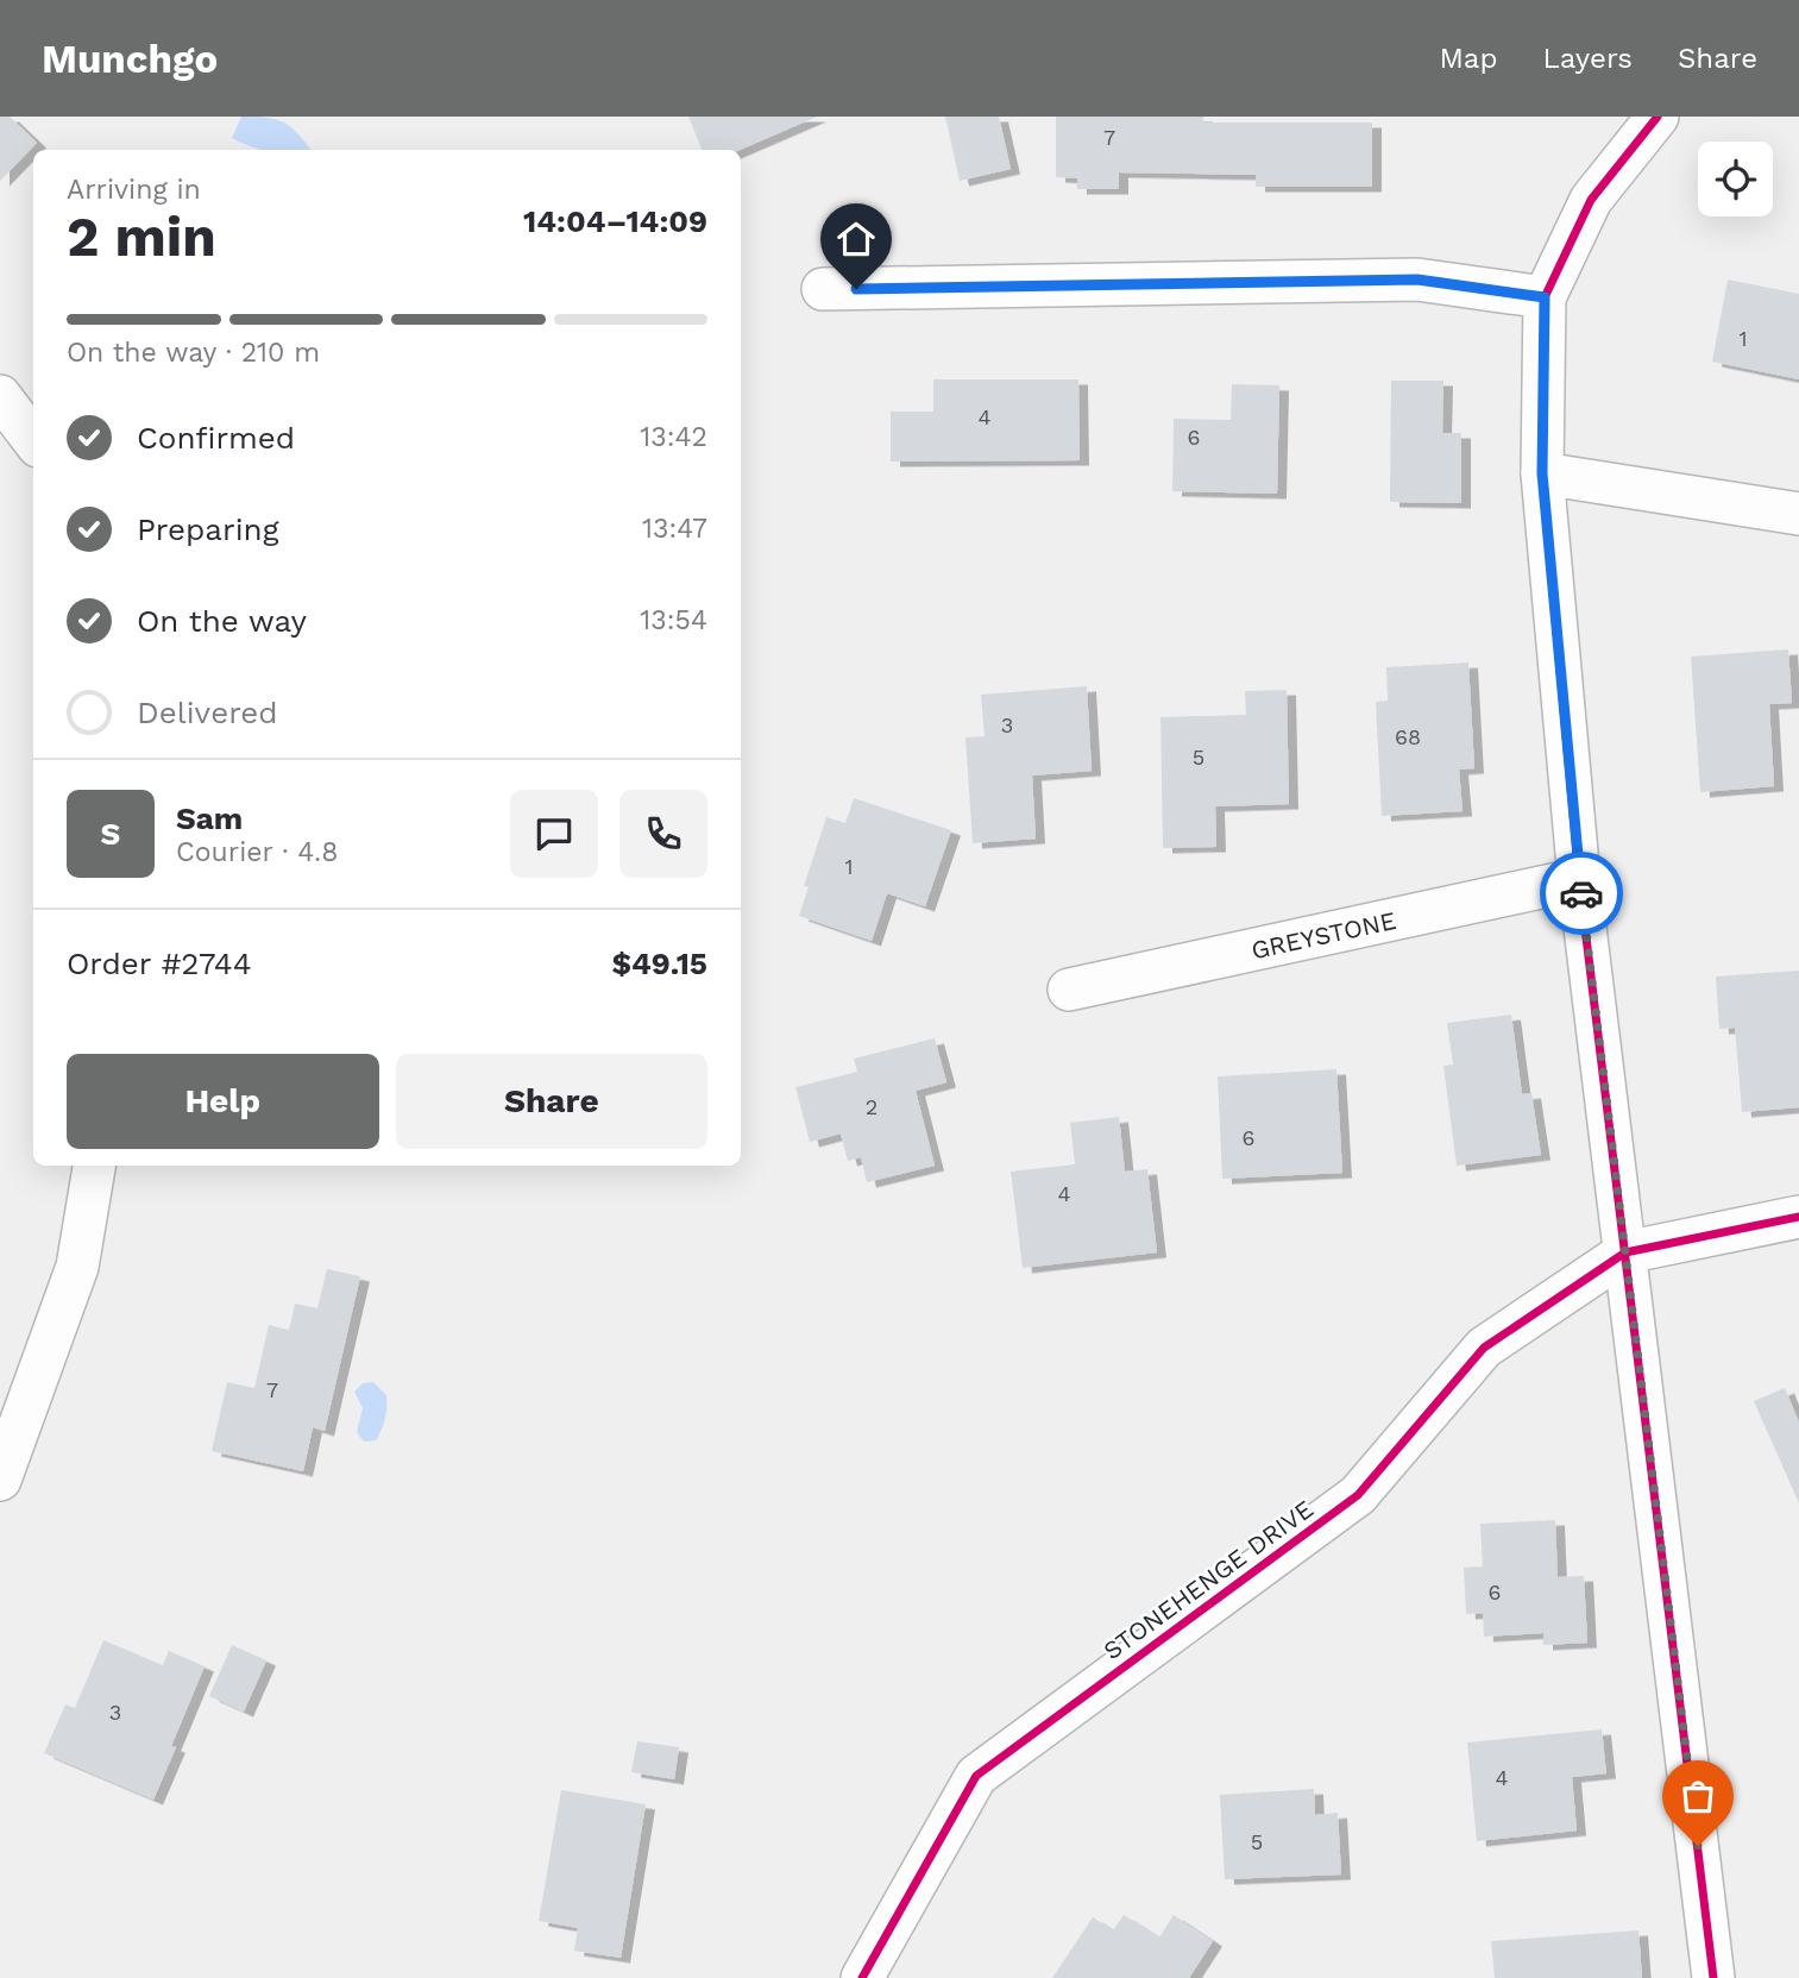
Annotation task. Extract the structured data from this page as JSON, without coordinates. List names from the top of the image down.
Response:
{
  "streets": {
    "street": ["GREYSTONE", "STONEHENGE DRIVE"]
  },
  "house_numbers": [
    "7",
    "1",
    "4",
    "6",
    "3",
    "68",
    "5",
    "1",
    "2",
    "6",
    "4",
    "7",
    "6",
    "3",
    "4",
    "5"
  ],
  "page": {
    "header": "Munchgo",
    "nav": ["Map", "Layers", "Share"],
    "heading": ["2 min", "Arriving in", "14:04–14:09"],
    "panel": [
      "Sam",
      "Courier · 4.8",
      "Order #2744",
      "$49.15"
    ],
    "bar": "On the way · 210 m",
    "list": [
      ["Confirmed", "13:42"],
      ["Preparing", "13:47"],
      ["On the way", "13:54"],
      "Delivered"
    ],
    "round": "S",
    "buttons": ["Help", "Share"]
  }
}
